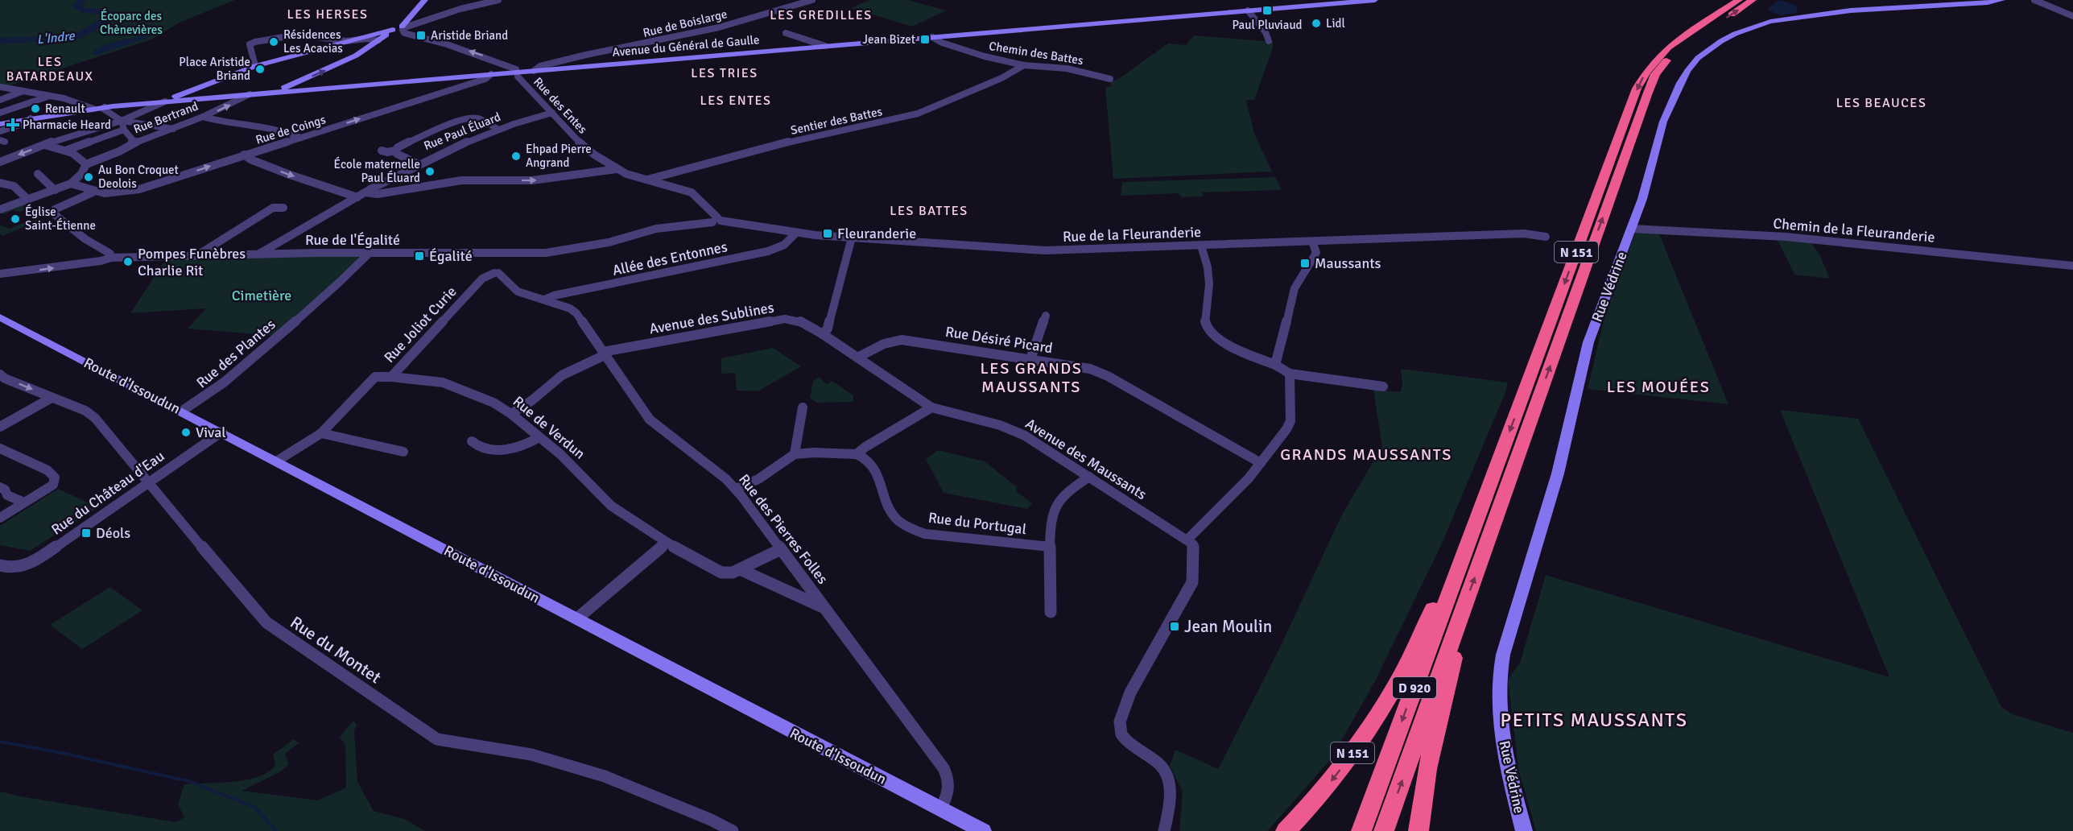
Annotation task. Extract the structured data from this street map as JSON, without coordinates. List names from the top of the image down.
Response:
{
  "streets": {
    "highway": ["N 151", "D 920"],
    "main road": ["Avenue du Général de Gaulle", "Rue Védrine", "Route d'Issoudun"],
    "street": [
      "Rue de Boislarge",
      "Chemin des Battes",
      "Rue des Entes",
      "Rue Bertrand",
      "Sentier des Battes",
      "Rue de Coings",
      "Rue Paul Éluard",
      "Chemin de la Fleuranderie",
      "Rue de la Fleuranderie",
      "Rue de l'Égalité",
      "Allée des Entonnes",
      "Avenue des Sublines",
      "Rue Joliot Curie",
      "Rue Désiré Picard",
      "Rue des Plantes",
      "Rue de Verdun",
      "Avenue des Maussants",
      "Rue du Château d'Eau",
      "Rue du Portugal",
      "Rue des Pierres Folles",
      "Rue du Montet"
    ]
  },
  "crossings": [
    ["Rue de Boislarge", "Avenue du Général de Gaulle"],
    ["Avenue du Général de Gaulle", "Chemin des Battes"],
    ["Avenue du Général de Gaulle", "Rue des Entes"],
    ["Avenue du Général de Gaulle", "Rue Bertrand"],
    ["Avenue du Général de Gaulle", "Rue de Coings"],
    ["Chemin des Battes", "Sentier des Battes"],
    ["Rue des Entes", "Sentier des Battes"],
    ["Rue des Entes", "Rue Paul Éluard"],
    ["Rue des Entes", "Rue de la Fleuranderie"],
    ["Rue des Entes", "Rue de l'Égalité"],
    ["Rue Paul Éluard", "Rue de l'Égalité"],
    ["Chemin de la Fleuranderie", "Rue Védrine"],
    ["Rue de la Fleuranderie", "Rue de l'Égalité"],
    ["Rue de la Fleuranderie", "Allée des Entonnes"],
    ["Rue de l'Égalité", "Rue des Plantes"],
    ["N 151", "D 920"],
    ["Allée des Entonnes", "Rue des Pierres Folles"],
    ["Avenue des Sublines", "Rue de Verdun"],
    ["Avenue des Sublines", "Avenue des Maussants"],
    ["Avenue des Sublines", "Rue des Pierres Folles"],
    ["Rue Joliot Curie", "Route d'Issoudun"],
    ["Rue Joliot Curie", "Rue de Verdun"],
    ["Rue Joliot Curie", "Rue des Pierres Folles"],
    ["Rue Désiré Picard", "Avenue des Maussants"],
    ["Rue des Plantes", "Route d'Issoudun"],
    ["Route d'Issoudun", "Rue du Château d'Eau"],
    ["Route d'Issoudun", "Rue des Pierres Folles"],
    ["Rue de Verdun", "Rue des Pierres Folles"],
    ["Rue du Château d'Eau", "Rue du Montet"]
  ],
  "districts": [
    "LES HERSES",
    "LES GREDILLES",
    "LES BATARDEAUX",
    "LES TRIES",
    "LES ENTES",
    "LES BEAUCES",
    "LES BATTES",
    "LES GRANDS MAUSSANTS",
    "LES MOUÉES",
    "GRANDS MAUSSANTS",
    "PETITS MAUSSANTS"
  ],
  "water": ["L'Indre"],
  "parks": ["Écoparc des Chènevières", "Cimetière"],
  "places": {
    "transit": [
      "Paul Pluviaud",
      "Aristide Briand",
      "Jean Bizet",
      "Fleuranderie",
      "Égalité",
      "Maussants",
      "Déols",
      "Jean Moulin"
    ],
    "other": [
      "Lidl",
      "Résidences Les Acacias",
      "Place Aristide Briand",
      "Renault",
      "Ehpad Pierre Angrand",
      "École maternelle Paul Éluard",
      "Au Bon Croquet Deolois",
      "Église Saint-Étienne",
      "Pompes Funèbres Charlie Rit",
      "Vival"
    ],
    "health": ["Pharmacie Heard"]
  }
}
